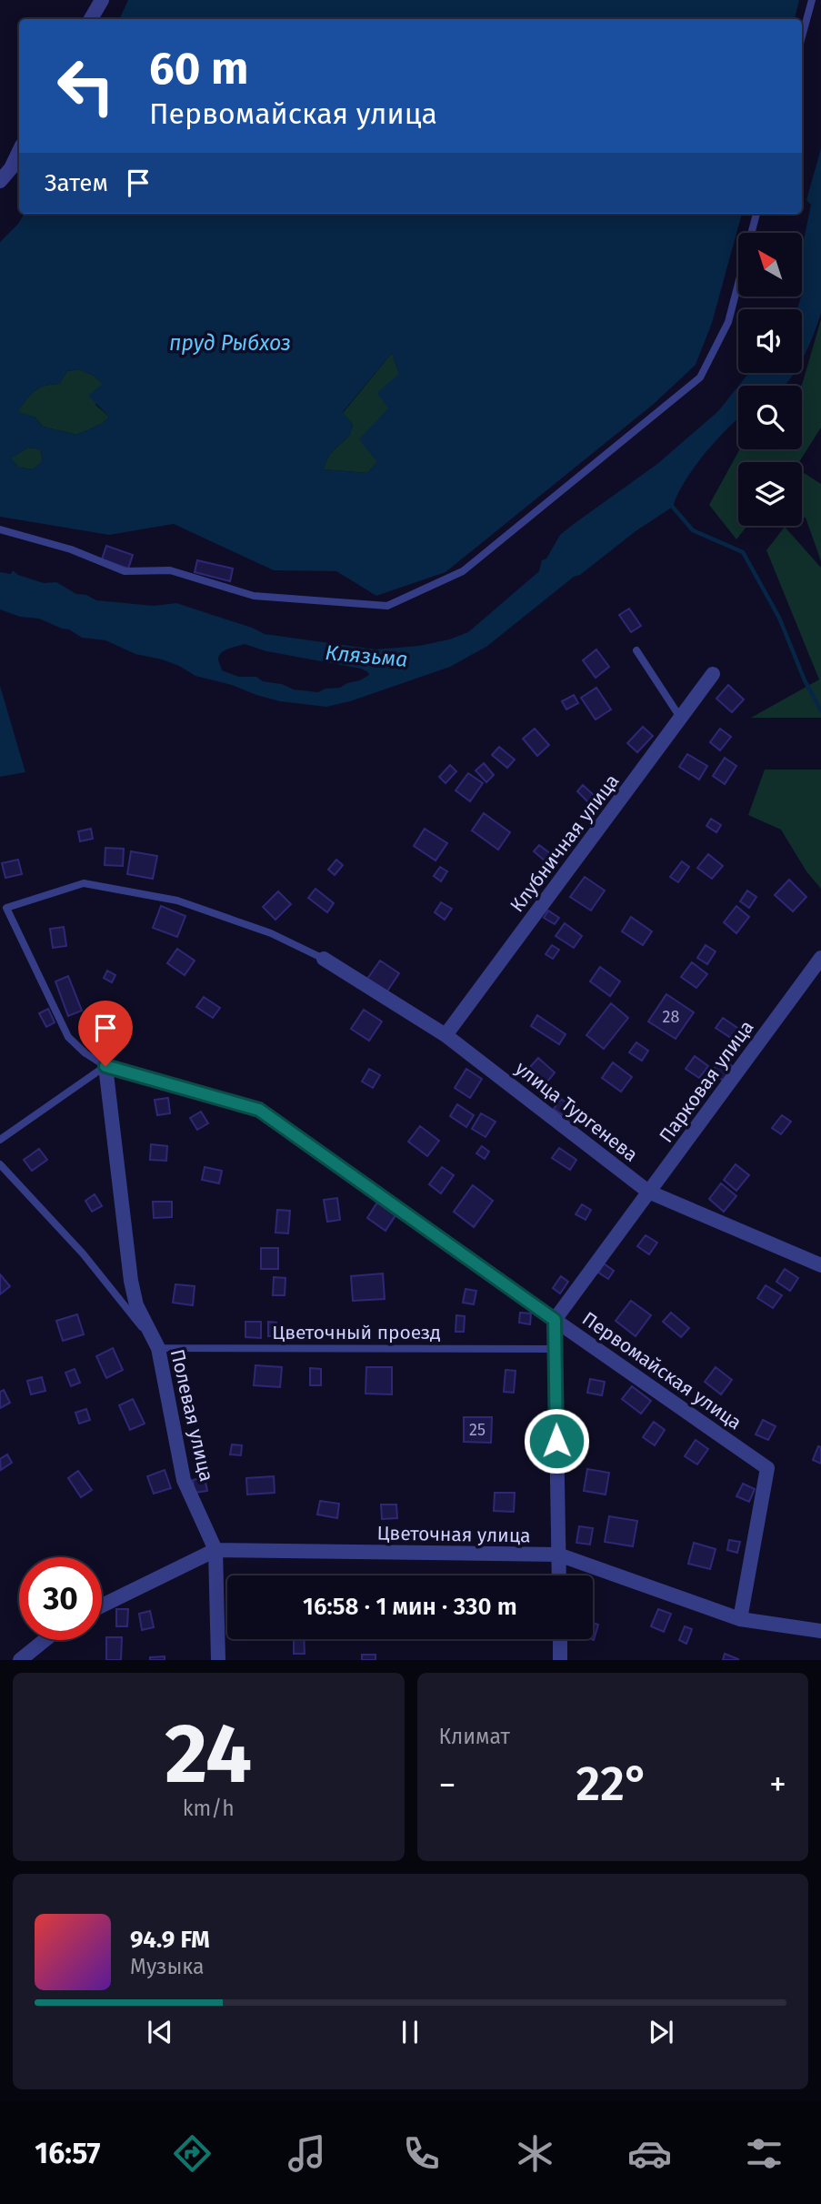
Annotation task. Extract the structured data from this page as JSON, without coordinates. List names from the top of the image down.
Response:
{
  "streets": {
    "street": [
      "Клубничная улица",
      "Парковая улица",
      "улица Тургенева",
      "Первомайская улица",
      "Полевая улица",
      "Цветочная улица"
    ],
    "lane": ["Цветочный проезд"]
  },
  "crossings": [
    ["Клубничная улица", "улица Тургенева"],
    ["Парковая улица", "улица Тургенева"],
    ["Парковая улица", "Первомайская улица"],
    ["Цветочный проезд", "Полевая улица"],
    ["Первомайская улица", "Полевая улица"],
    ["Первомайская улица", "Цветочная улица"],
    ["Полевая улица", "Цветочная улица"]
  ],
  "water": ["пруд Рыбхоз", "Клязьма"],
  "house_numbers": ["28", "25"],
  "north": "top left",
  "page": {
    "turn": ["60 m", "Первомайская улица"],
    "then": "Затем",
    "limit": "30",
    "trip": "16:58 · 1 мин · 330 m",
    "tile": [
      ["24", "km/h"],
      "Климат"
    ],
    "heat": ["−", "22°", "+"],
    "song": ["94.9 FM", "Музыка"],
    "tabs": "16:57"
  }
}
